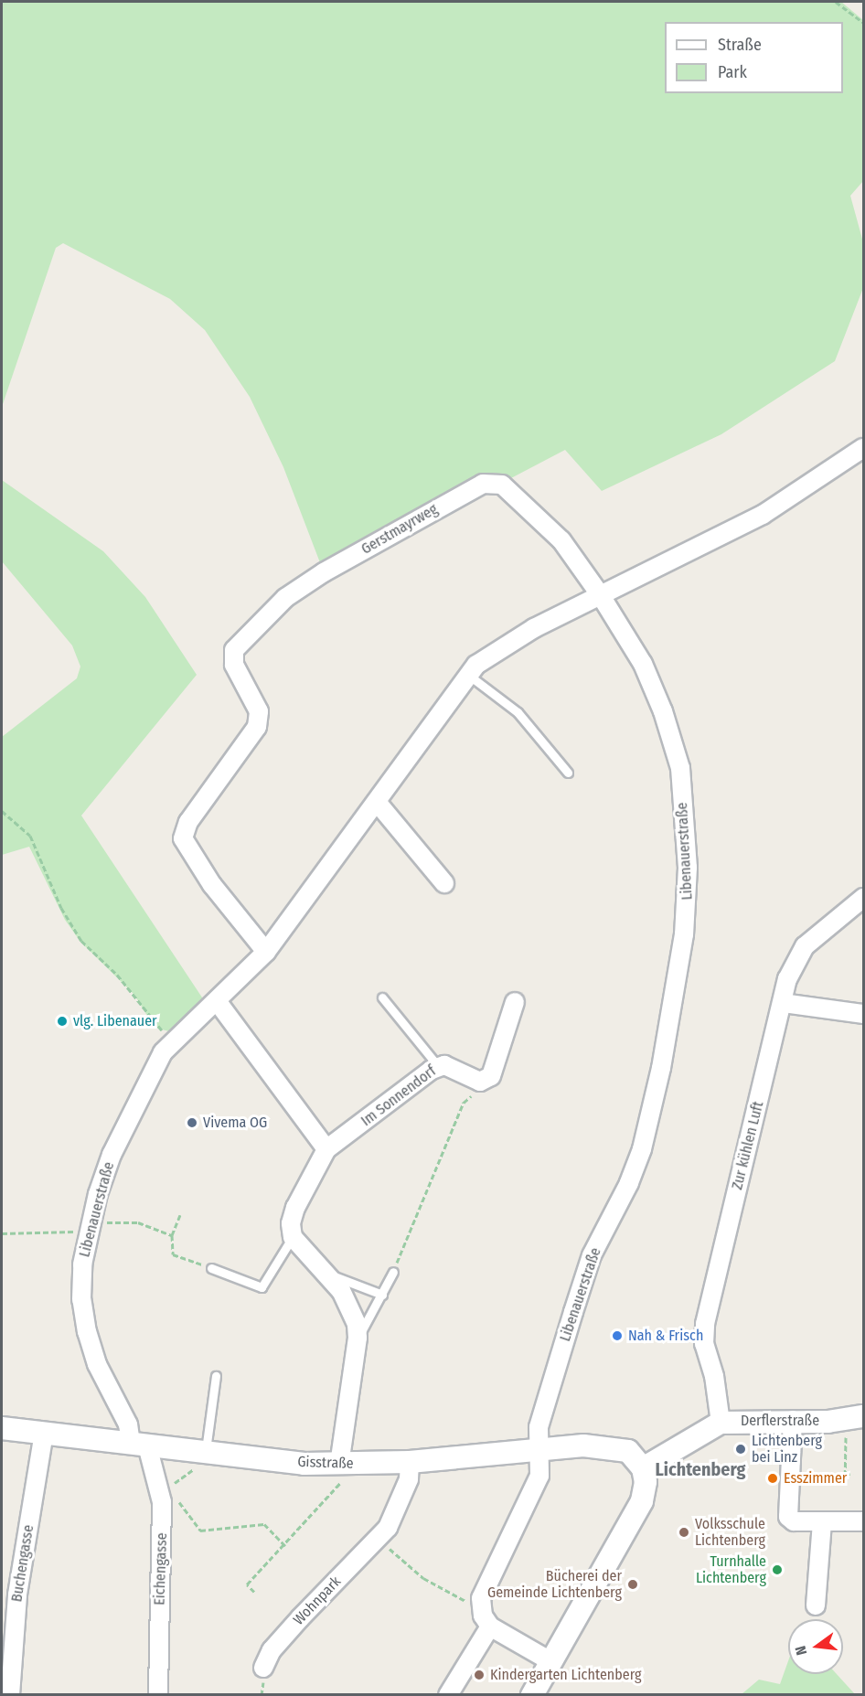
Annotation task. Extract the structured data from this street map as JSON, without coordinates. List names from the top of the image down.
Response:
{
  "streets": {
    "street": [
      "Gerstmayrweg",
      "Libenauerstraße",
      "Im Sonnendorf",
      "Zur kühlen Luft",
      "Derflerstraße",
      "Gisstraße",
      "Buchengasse",
      "Eichengasse",
      "Wohnpark"
    ]
  },
  "crossings": [
    ["Gerstmayrweg", "Libenauerstraße"],
    ["Libenauerstraße", "Gisstraße"],
    ["Libenauerstraße", "Eichengasse"],
    ["Zur kühlen Luft", "Derflerstraße"],
    ["Derflerstraße", "Gisstraße"],
    ["Gisstraße", "Buchengasse"],
    ["Gisstraße", "Eichengasse"],
    ["Gisstraße", "Wohnpark"]
  ],
  "districts": ["Lichtenberg"],
  "places": [
    "vlg. Libenauer",
    "Vivema OG",
    "Nah & Frisch",
    "Lichtenberg bei Linz",
    "Esszimmer",
    "Volksschule Lichtenberg",
    "Turnhalle Lichtenberg",
    "Bücherei der Gemeinde Lichtenberg",
    "Kindergarten Lichtenberg"
  ],
  "legend": ["Straße", "Park"],
  "north": "left"
}
